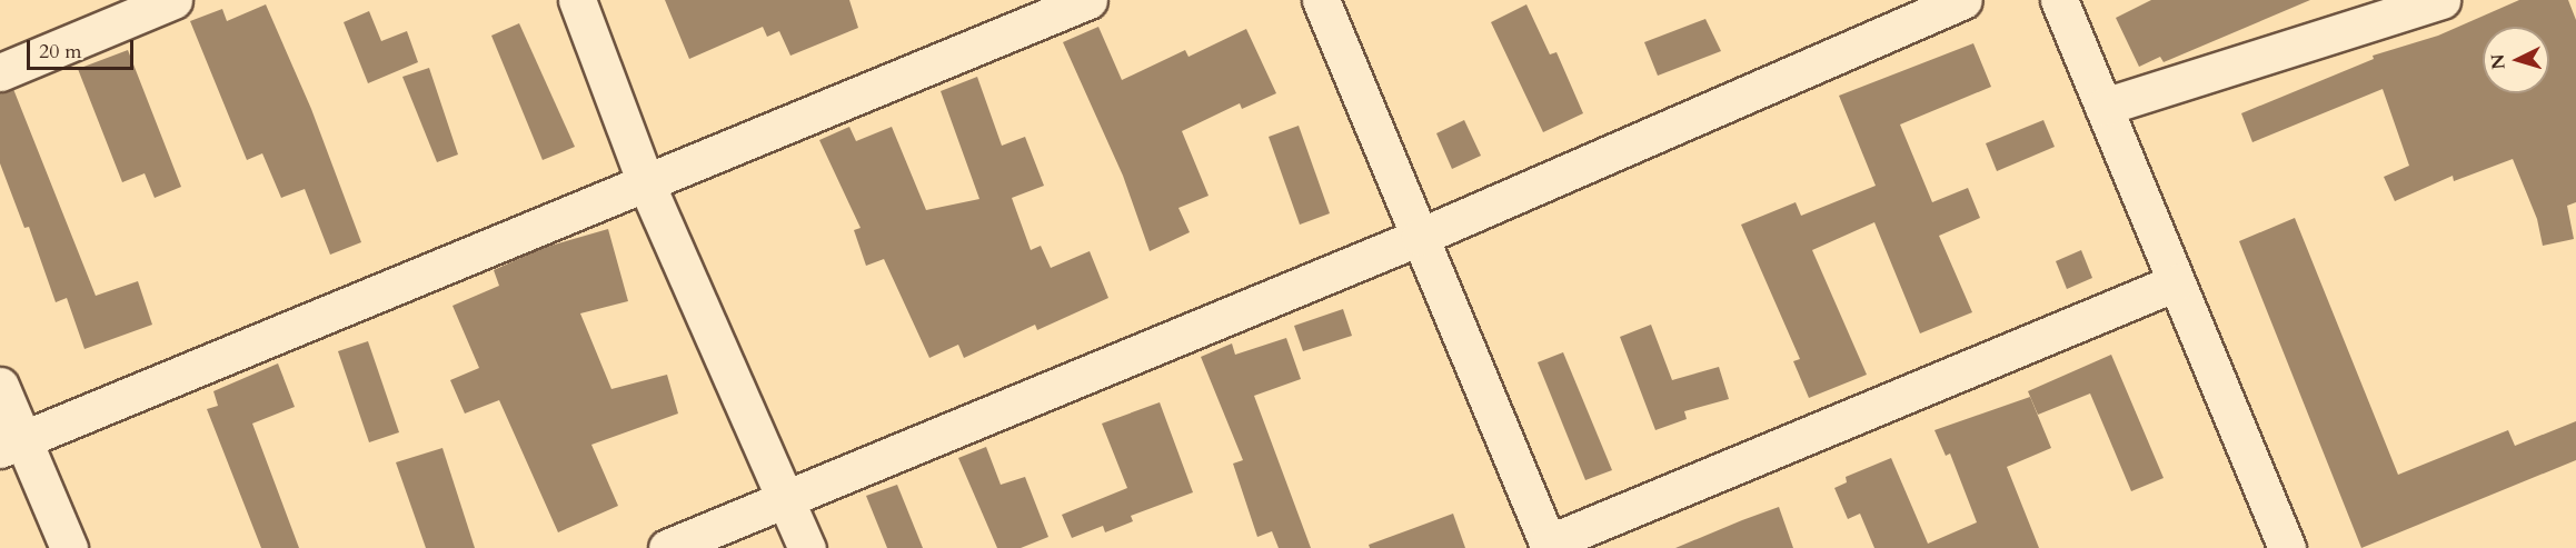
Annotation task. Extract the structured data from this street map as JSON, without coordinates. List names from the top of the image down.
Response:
{
  "scale_bar": "20 m",
  "north": "left"
}
